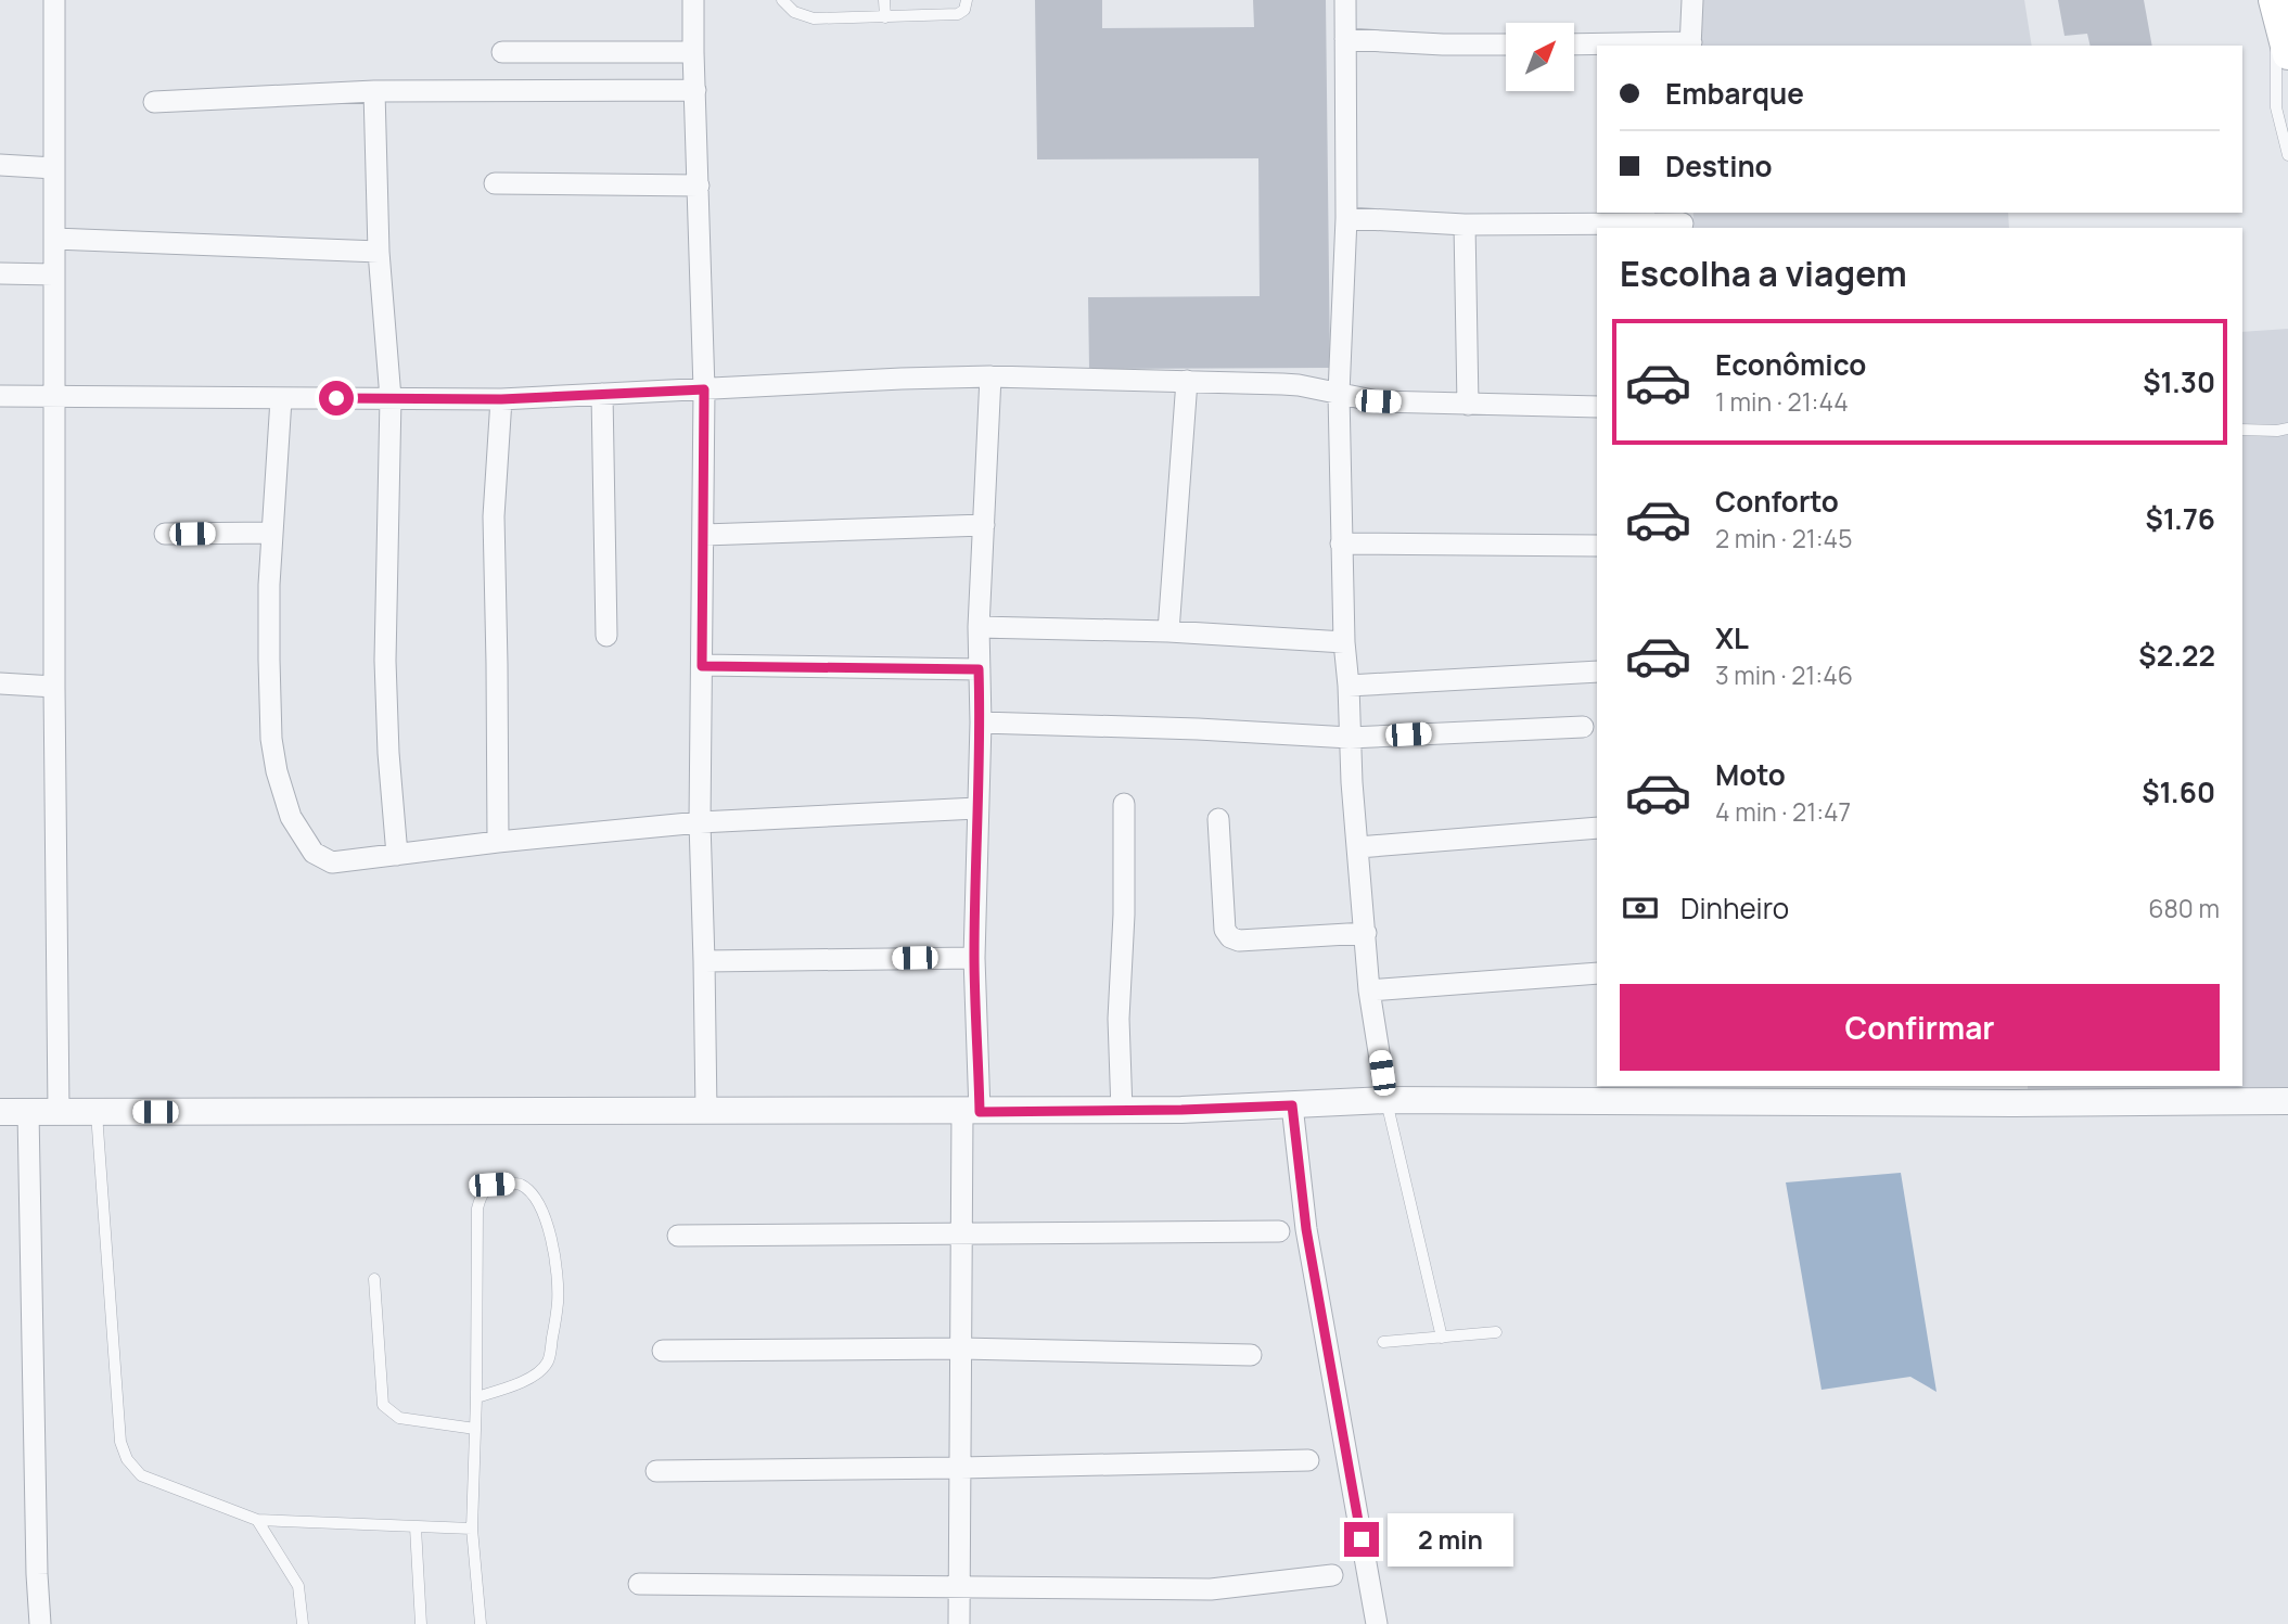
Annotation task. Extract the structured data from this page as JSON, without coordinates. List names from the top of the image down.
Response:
{
  "north": "top right",
  "page": {
    "banner": ["Embarque", "Destino"],
    "heading": "Escolha a viagem",
    "list": [
      {
        "name": "Econômico",
        "note": "1 min · 21:44",
        "value": "$1.30"
      },
      {
        "name": "Conforto",
        "note": "2 min · 21:45",
        "value": "$1.76"
      },
      {
        "name": "XL",
        "note": "3 min · 21:46",
        "value": "$2.22"
      },
      {
        "name": "Moto",
        "note": "4 min · 21:47",
        "value": "$1.60"
      }
    ],
    "pay": ["Dinheiro", "680 m"],
    "buttons": "Confirmar",
    "bubble": "2 min"
  }
}
